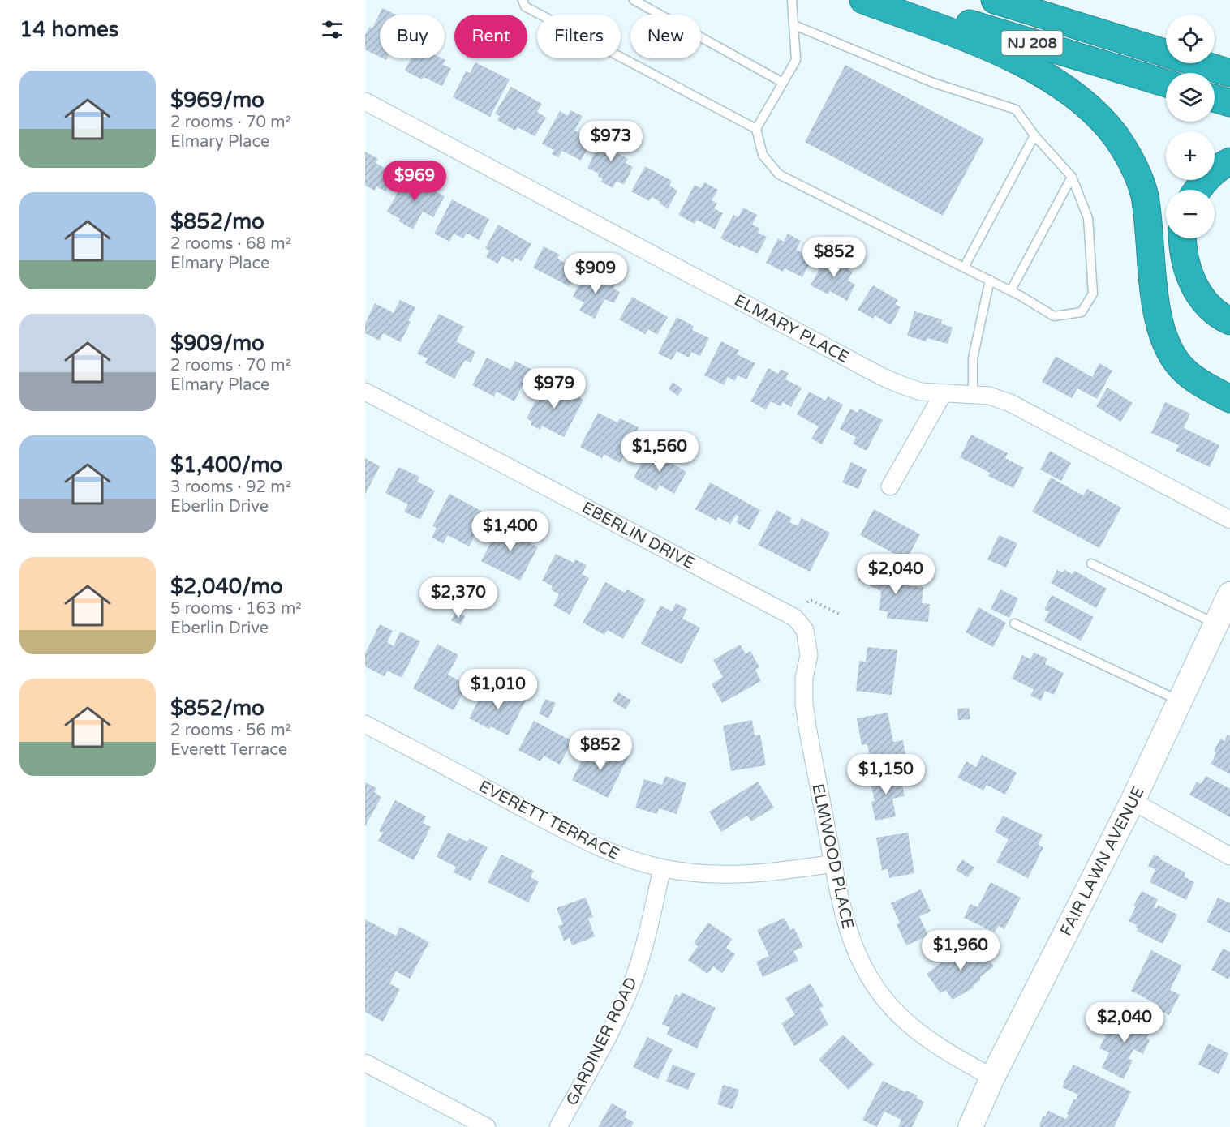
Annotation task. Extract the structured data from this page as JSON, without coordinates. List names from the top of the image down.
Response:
{
  "streets": {
    "highway": ["NJ 208"],
    "main road": ["FAIR LAWN AVENUE"],
    "street": [
      "ELMARY PLACE",
      "EBERLIN DRIVE",
      "EVERETT TERRACE",
      "ELMWOOD PLACE",
      "GARDINER ROAD"
    ]
  },
  "crossings": [
    ["EBERLIN DRIVE", "ELMWOOD PLACE"],
    ["EVERETT TERRACE", "ELMWOOD PLACE"],
    ["EVERETT TERRACE", "GARDINER ROAD"],
    ["ELMWOOD PLACE", "FAIR LAWN AVENUE"]
  ],
  "page": {
    "heading": "14 homes",
    "map_buttons": ["+", "−"],
    "chip": [
      "Buy",
      "Rent",
      "Filters",
      "New"
    ],
    "list": [
      {
        "name": "$969/mo",
        "note": "2 rooms · 70 m² · Elmary Place"
      },
      {
        "name": "$852/mo",
        "note": "2 rooms · 68 m² · Elmary Place"
      },
      {
        "name": "$909/mo",
        "note": "2 rooms · 70 m² · Elmary Place"
      },
      {
        "name": "$1,400/mo",
        "note": "3 rooms · 92 m² · Eberlin Drive"
      },
      {
        "name": "$2,040/mo",
        "note": "5 rooms · 163 m² · Eberlin Drive"
      },
      {
        "name": "$852/mo",
        "note": "2 rooms · 56 m² · Everett Terrace"
      }
    ],
    "price": [
      "$973",
      "$969",
      "$852",
      "$909",
      "$979",
      "$1,560",
      "$1,400",
      "$2,040",
      "$2,370",
      "$1,010",
      "$852",
      "$1,150",
      "$1,960",
      "$2,040"
    ]
  }
}
